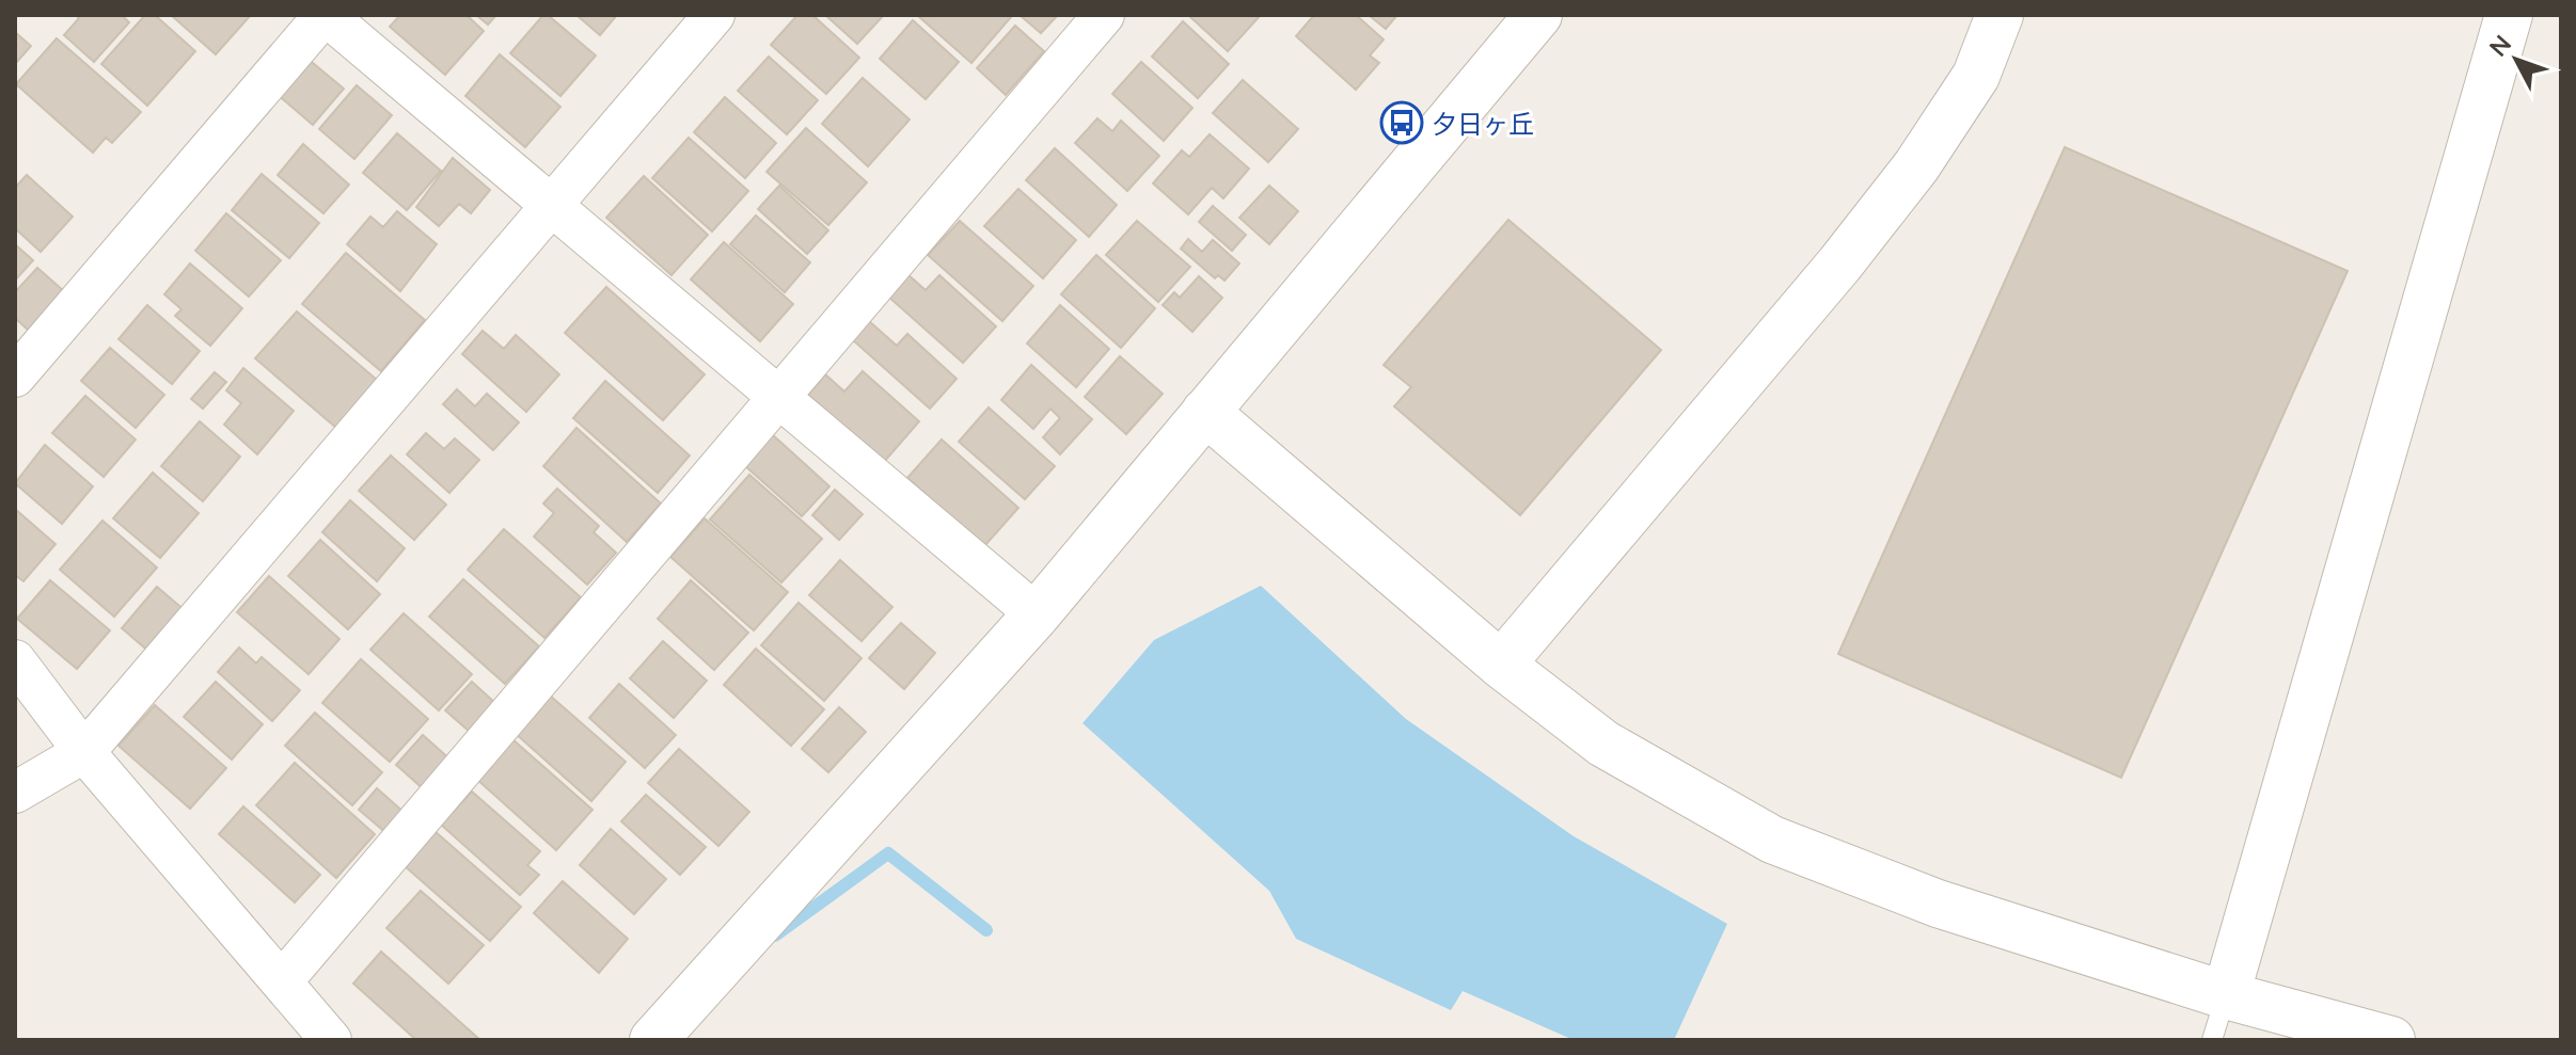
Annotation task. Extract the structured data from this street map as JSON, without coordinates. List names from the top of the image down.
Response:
{
  "places": {
    "bus stop": ["夕日ヶ丘"]
  },
  "north": "top left"
}
